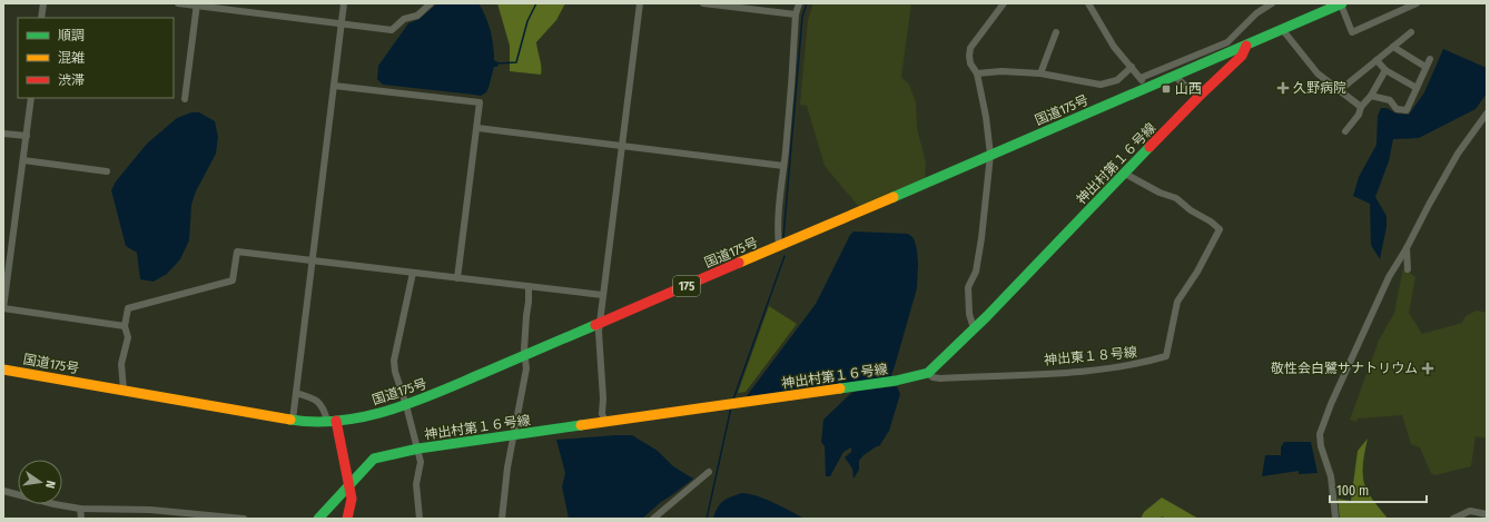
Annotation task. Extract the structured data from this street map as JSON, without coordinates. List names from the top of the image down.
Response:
{
  "streets": {
    "main road": ["国道175号", "神出村第１６号線", "175"],
    "street": ["神出東１８号線"]
  },
  "crossings": [
    ["国道175号", "神出村第１６号線"],
    ["神出村第１６号線", "神出東１８号線"]
  ],
  "places": {
    "health": ["久野病院", "敬性会白鷺サナトリウム"],
    "transit": ["山西"]
  },
  "legend": ["順調", "混雑", "渋滞"],
  "scale_bar": "100 m",
  "north": "right"
}
